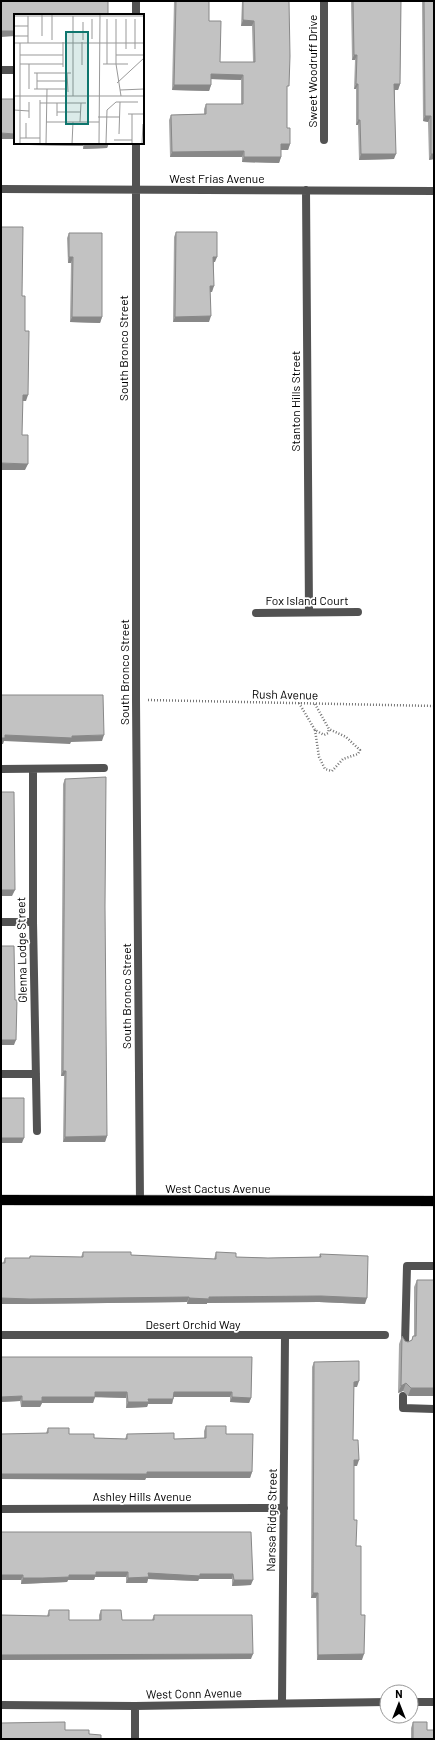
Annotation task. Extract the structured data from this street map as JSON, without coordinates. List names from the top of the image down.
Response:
{
  "streets": {
    "main road": ["West Cactus Avenue"],
    "street": [
      "Sweet Woodruff Drive",
      "West Frias Avenue",
      "South Bronco Street",
      "Stanton Hills Street",
      "Fox Island Court",
      "Glenna Lodge Street",
      "Desert Orchid Way",
      "Ashley Hills Avenue",
      "Narssa Ridge Street",
      "West Conn Avenue"
    ],
    "path": ["Rush Avenue"]
  },
  "crossings": [
    ["West Frias Avenue", "South Bronco Street"],
    ["West Frias Avenue", "Stanton Hills Street"],
    ["South Bronco Street", "Rush Avenue"],
    ["South Bronco Street", "West Cactus Avenue"],
    ["Stanton Hills Street", "Fox Island Court"],
    ["Desert Orchid Way", "Narssa Ridge Street"],
    ["Ashley Hills Avenue", "Narssa Ridge Street"],
    ["Narssa Ridge Street", "West Conn Avenue"]
  ],
  "north": "top"
}
